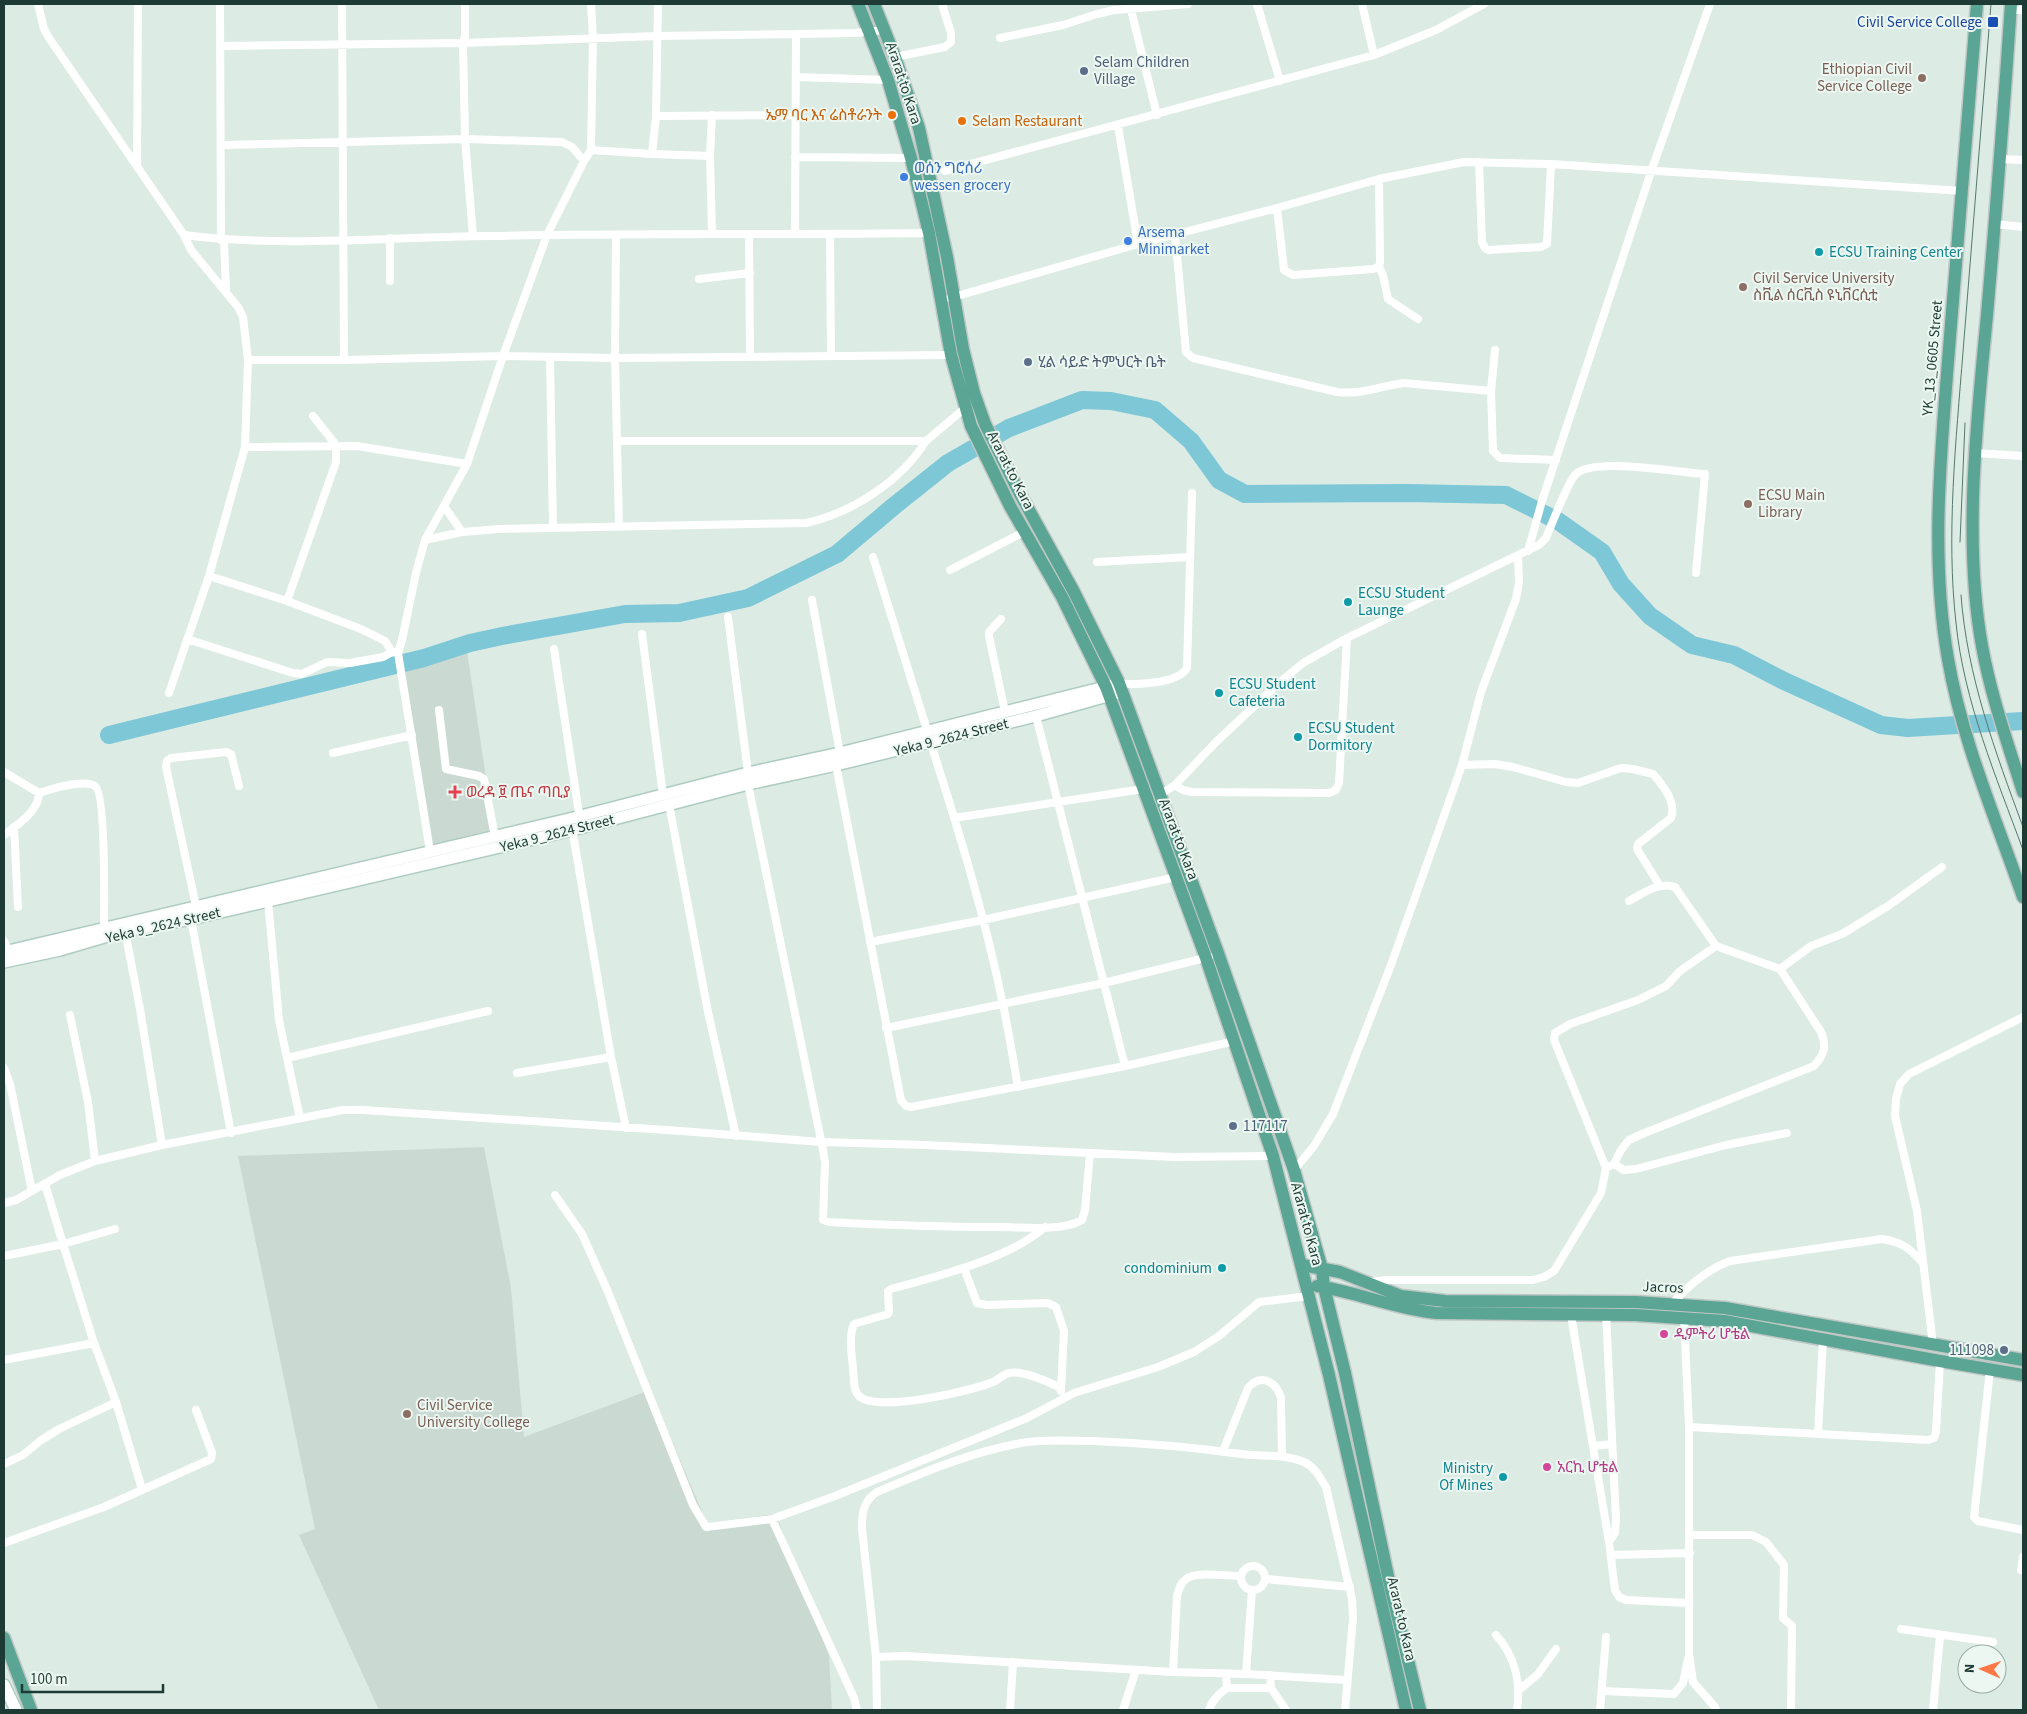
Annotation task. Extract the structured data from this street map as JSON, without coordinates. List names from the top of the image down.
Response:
{
  "streets": {
    "main road": [
      "Ararat to Kara",
      "YK_13_0605 Street",
      "Yeka 9_2624 Street",
      "Jacros"
    ]
  },
  "crossings": [
    ["Ararat to Kara", "Yeka 9_2624 Street"],
    ["Ararat to Kara", "Jacros"]
  ],
  "places": {
    "transit": ["Civil Service College"],
    "other": [
      "Selam Children Village",
      "Ethiopian Civil Service College",
      "ኤማ ባር እና ሬስቶራንት",
      "Selam Restaurant",
      "ወሰን ግሮሰሪ wessen grocery",
      "Arsema Minimarket",
      "ECSU Training Center",
      "Civil Service University ስቪል ሰርቪስ ዩኒቨርሲቲ",
      "ሂል ሳይድ ትምህርት ቤት",
      "ECSU Main Library",
      "ECSU Student Launge",
      "ECSU Student Cafeteria",
      "ECSU Student Dormitory",
      "117117",
      "condominium",
      "ዲምትሪ ሆቴል",
      "111098",
      "Civil Service University College",
      "አርኪ ሆቴል",
      "Ministry Of Mines"
    ],
    "health": ["ወረዳ ፱ ጤና ጣቢያ"]
  },
  "scale_bar": "100 m",
  "north": "left"
}
